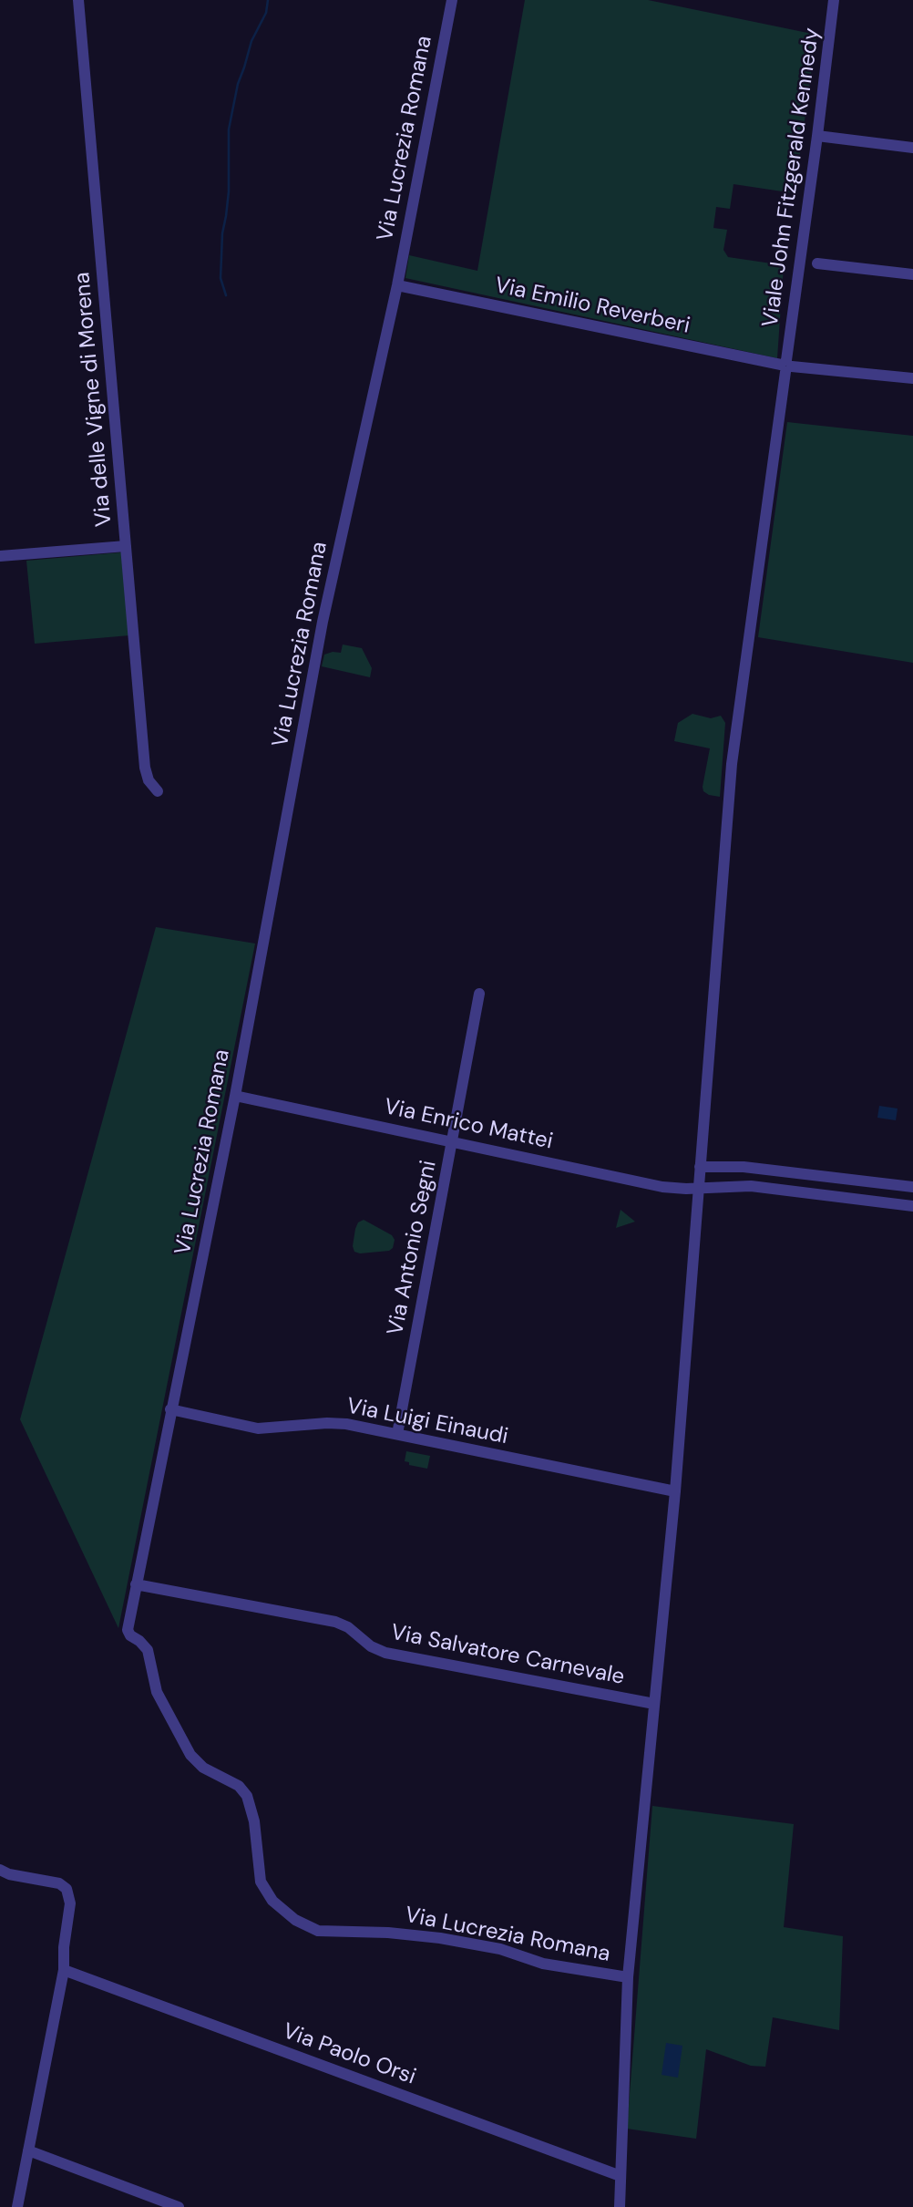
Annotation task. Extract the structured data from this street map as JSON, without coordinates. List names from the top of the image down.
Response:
{
  "streets": {
    "street": [
      "Via Lucrezia Romana",
      "Viale John Fitzgerald Kennedy",
      "Via Emilio Reverberi",
      "Via delle Vigne di Morena",
      "Via Enrico Mattei",
      "Via Antonio Segni",
      "Via Luigi Einaudi",
      "Via Salvatore Carnevale",
      "Via Paolo Orsi"
    ]
  },
  "crossings": [
    ["Via Lucrezia Romana", "Viale John Fitzgerald Kennedy"],
    ["Via Lucrezia Romana", "Via Emilio Reverberi"],
    ["Via Lucrezia Romana", "Via Enrico Mattei"],
    ["Via Lucrezia Romana", "Via Luigi Einaudi"],
    ["Via Lucrezia Romana", "Via Salvatore Carnevale"],
    ["Viale John Fitzgerald Kennedy", "Via Emilio Reverberi"],
    ["Viale John Fitzgerald Kennedy", "Via Enrico Mattei"],
    ["Viale John Fitzgerald Kennedy", "Via Luigi Einaudi"],
    ["Viale John Fitzgerald Kennedy", "Via Salvatore Carnevale"],
    ["Viale John Fitzgerald Kennedy", "Via Paolo Orsi"],
    ["Via Enrico Mattei", "Via Antonio Segni"],
    ["Via Antonio Segni", "Via Luigi Einaudi"]
  ]
}
